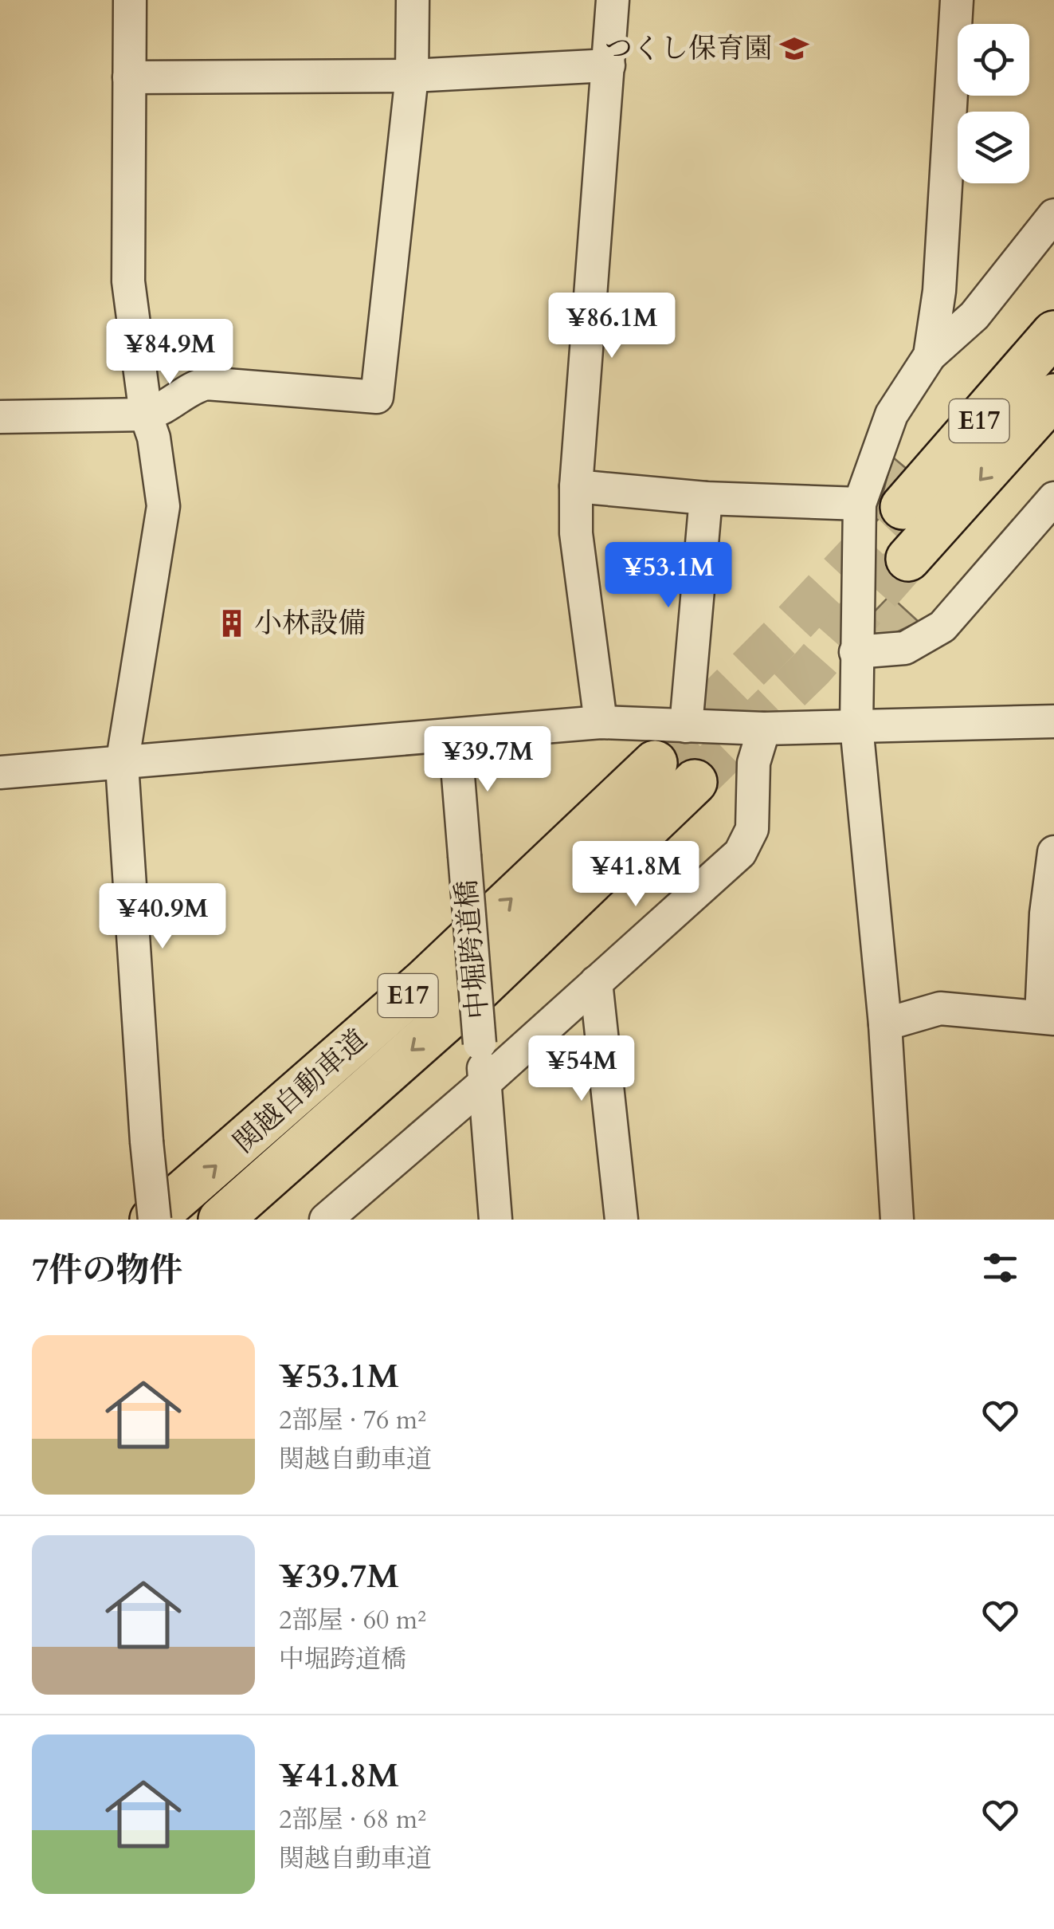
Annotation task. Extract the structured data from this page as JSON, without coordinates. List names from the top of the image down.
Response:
{
  "streets": {
    "highway": ["E17", "関越自動車道"],
    "street": ["中堀跨道橋"]
  },
  "places": {
    "school or university": ["つくし保育園"],
    "building": ["小林設備"]
  },
  "page": {
    "price": [
      "¥86.1M",
      "¥84.9M",
      "¥53.1M",
      "¥39.7M",
      "¥41.8M",
      "¥40.9M",
      "¥54M"
    ],
    "heading": "7件の物件",
    "list": [
      {
        "name": "¥53.1M",
        "note": "2部屋 · 76 m² · 関越自動車道"
      },
      {
        "name": "¥39.7M",
        "note": "2部屋 · 60 m² · 中堀跨道橋"
      },
      {
        "name": "¥41.8M",
        "note": "2部屋 · 68 m² · 関越自動車道"
      }
    ]
  }
}
